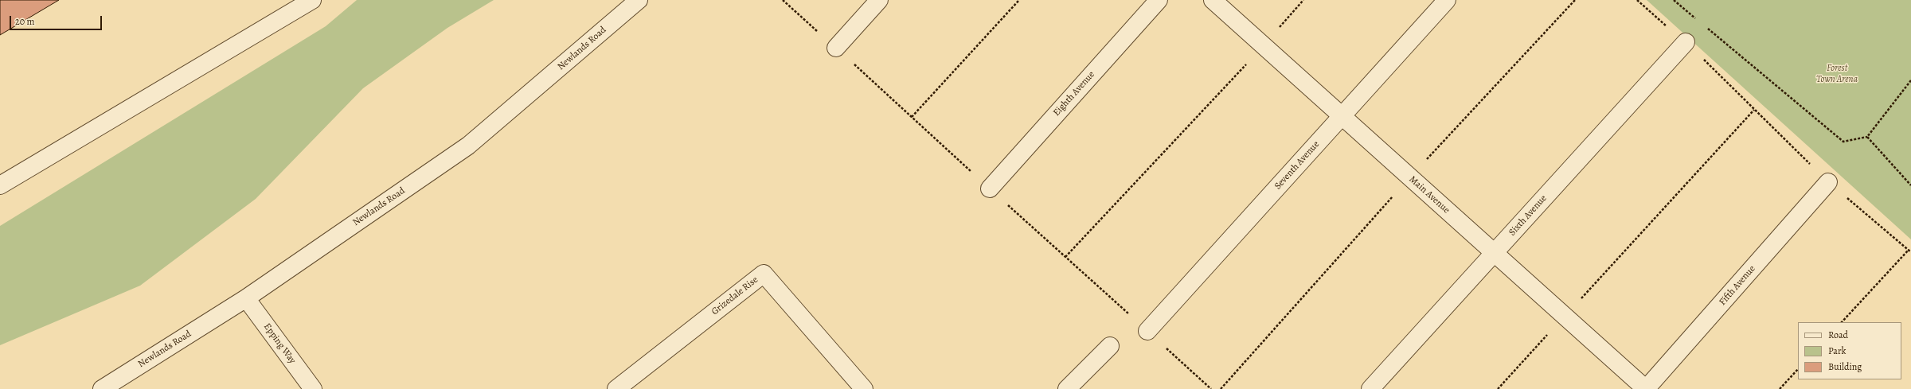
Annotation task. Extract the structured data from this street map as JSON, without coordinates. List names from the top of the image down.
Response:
{
  "streets": {
    "street": [
      "Newlands Road",
      "Eighth Avenue",
      "Seventh Avenue",
      "Main Avenue",
      "Sixth Avenue",
      "Fifth Avenue",
      "Grizedale Rise",
      "Epping Way"
    ]
  },
  "crossings": [
    ["Newlands Road", "Epping Way"],
    ["Seventh Avenue", "Main Avenue"],
    ["Main Avenue", "Sixth Avenue"],
    ["Main Avenue", "Fifth Avenue"]
  ],
  "parks": ["Forest Town Arena"],
  "legend": ["Road", "Park", "Building"],
  "scale_bar": "20 m"
}
